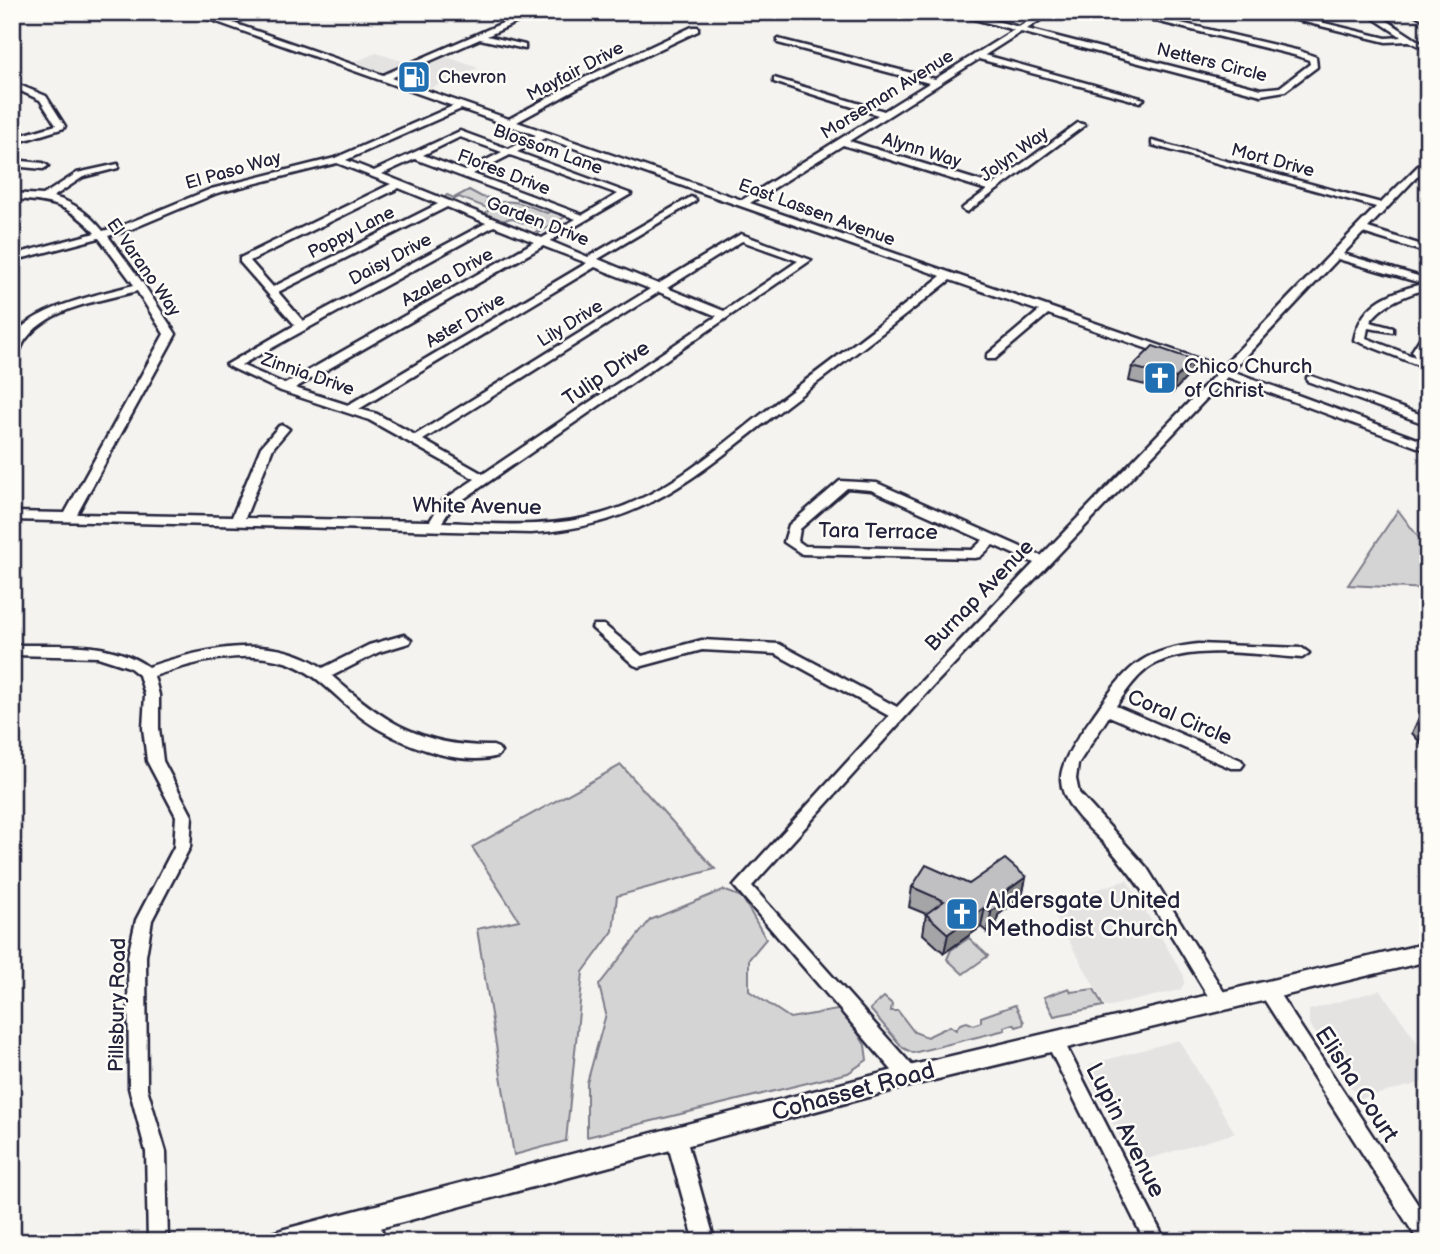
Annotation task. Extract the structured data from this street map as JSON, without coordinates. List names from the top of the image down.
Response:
{
  "streets": {
    "street": [
      "Netters Circle",
      "Mayfair Drive",
      "Morseman Avenue",
      "Blossom Lane",
      "Alynn Way",
      "Jolyn Way",
      "Mort Drive",
      "El Paso Way",
      "Flores Drive",
      "East Lassen Avenue",
      "Garden Drive",
      "Poppy Lane",
      "Daisy Drive",
      "El Varano Way",
      "Azalea Drive",
      "Aster Drive",
      "Lily Drive",
      "Tulip Drive",
      "Zinnia Drive",
      "White Avenue",
      "Tara Terrace",
      "Burnap Avenue",
      "Coral Circle",
      "Pillsbury Road",
      "Elisha Court",
      "Cohasset Road",
      "Lupin Avenue"
    ]
  },
  "crossings": [
    ["Netters Circle", "Morseman Avenue"],
    ["Mayfair Drive", "East Lassen Avenue"],
    ["Morseman Avenue", "Alynn Way"],
    ["Morseman Avenue", "East Lassen Avenue"],
    ["Blossom Lane", "Flores Drive"],
    ["Blossom Lane", "Azalea Drive"],
    ["Alynn Way", "Jolyn Way"],
    ["Mort Drive", "Burnap Avenue"],
    ["El Paso Way", "East Lassen Avenue"],
    ["El Paso Way", "Garden Drive"],
    ["El Paso Way", "El Varano Way"],
    ["Flores Drive", "Azalea Drive"],
    ["East Lassen Avenue", "White Avenue"],
    ["East Lassen Avenue", "Burnap Avenue"],
    ["Garden Drive", "Poppy Lane"],
    ["Garden Drive", "Daisy Drive"],
    ["Garden Drive", "Azalea Drive"],
    ["Garden Drive", "Aster Drive"],
    ["Garden Drive", "Lily Drive"],
    ["Garden Drive", "Tulip Drive"],
    ["Daisy Drive", "Zinnia Drive"],
    ["El Varano Way", "White Avenue"],
    ["Azalea Drive", "Zinnia Drive"],
    ["Aster Drive", "Zinnia Drive"],
    ["Lily Drive", "Tulip Drive"],
    ["Lily Drive", "Zinnia Drive"],
    ["Tulip Drive", "Zinnia Drive"],
    ["Tulip Drive", "White Avenue"],
    ["Tara Terrace", "Burnap Avenue"],
    ["Burnap Avenue", "Cohasset Road"],
    ["Elisha Court", "Cohasset Road"],
    ["Cohasset Road", "Lupin Avenue"]
  ],
  "places": {
    "fuel station": ["Chevron"],
    "church": ["Chico Church of Christ", "Aldersgate United Methodist Church"]
  }
}
